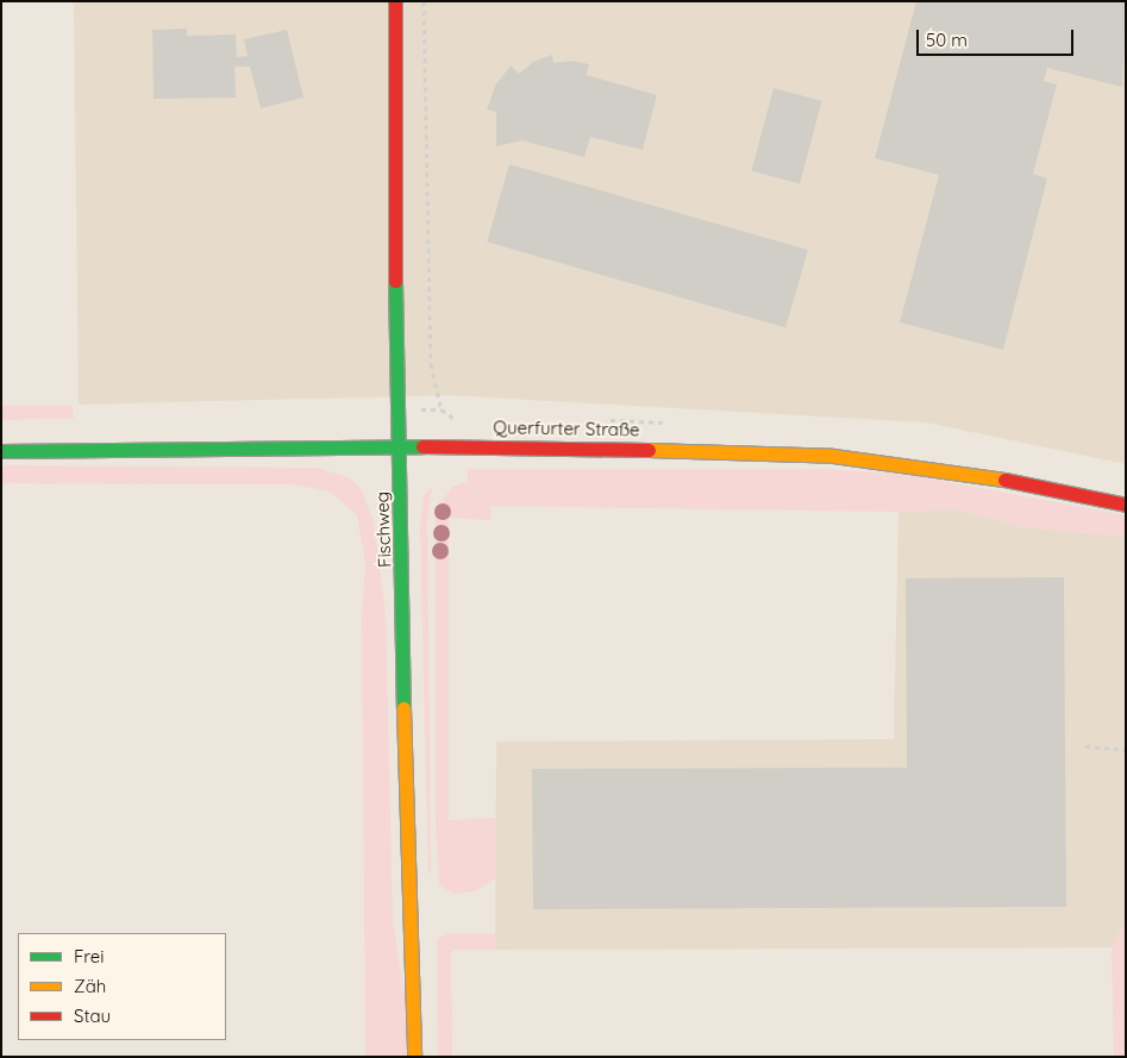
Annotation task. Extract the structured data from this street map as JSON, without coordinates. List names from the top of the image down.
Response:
{
  "streets": {
    "main road": ["Querfurter Straße", "Fischweg"]
  },
  "crossings": [
    ["Querfurter Straße", "Fischweg"]
  ],
  "legend": ["Frei", "Zäh", "Stau"],
  "scale_bar": "50 m"
}
